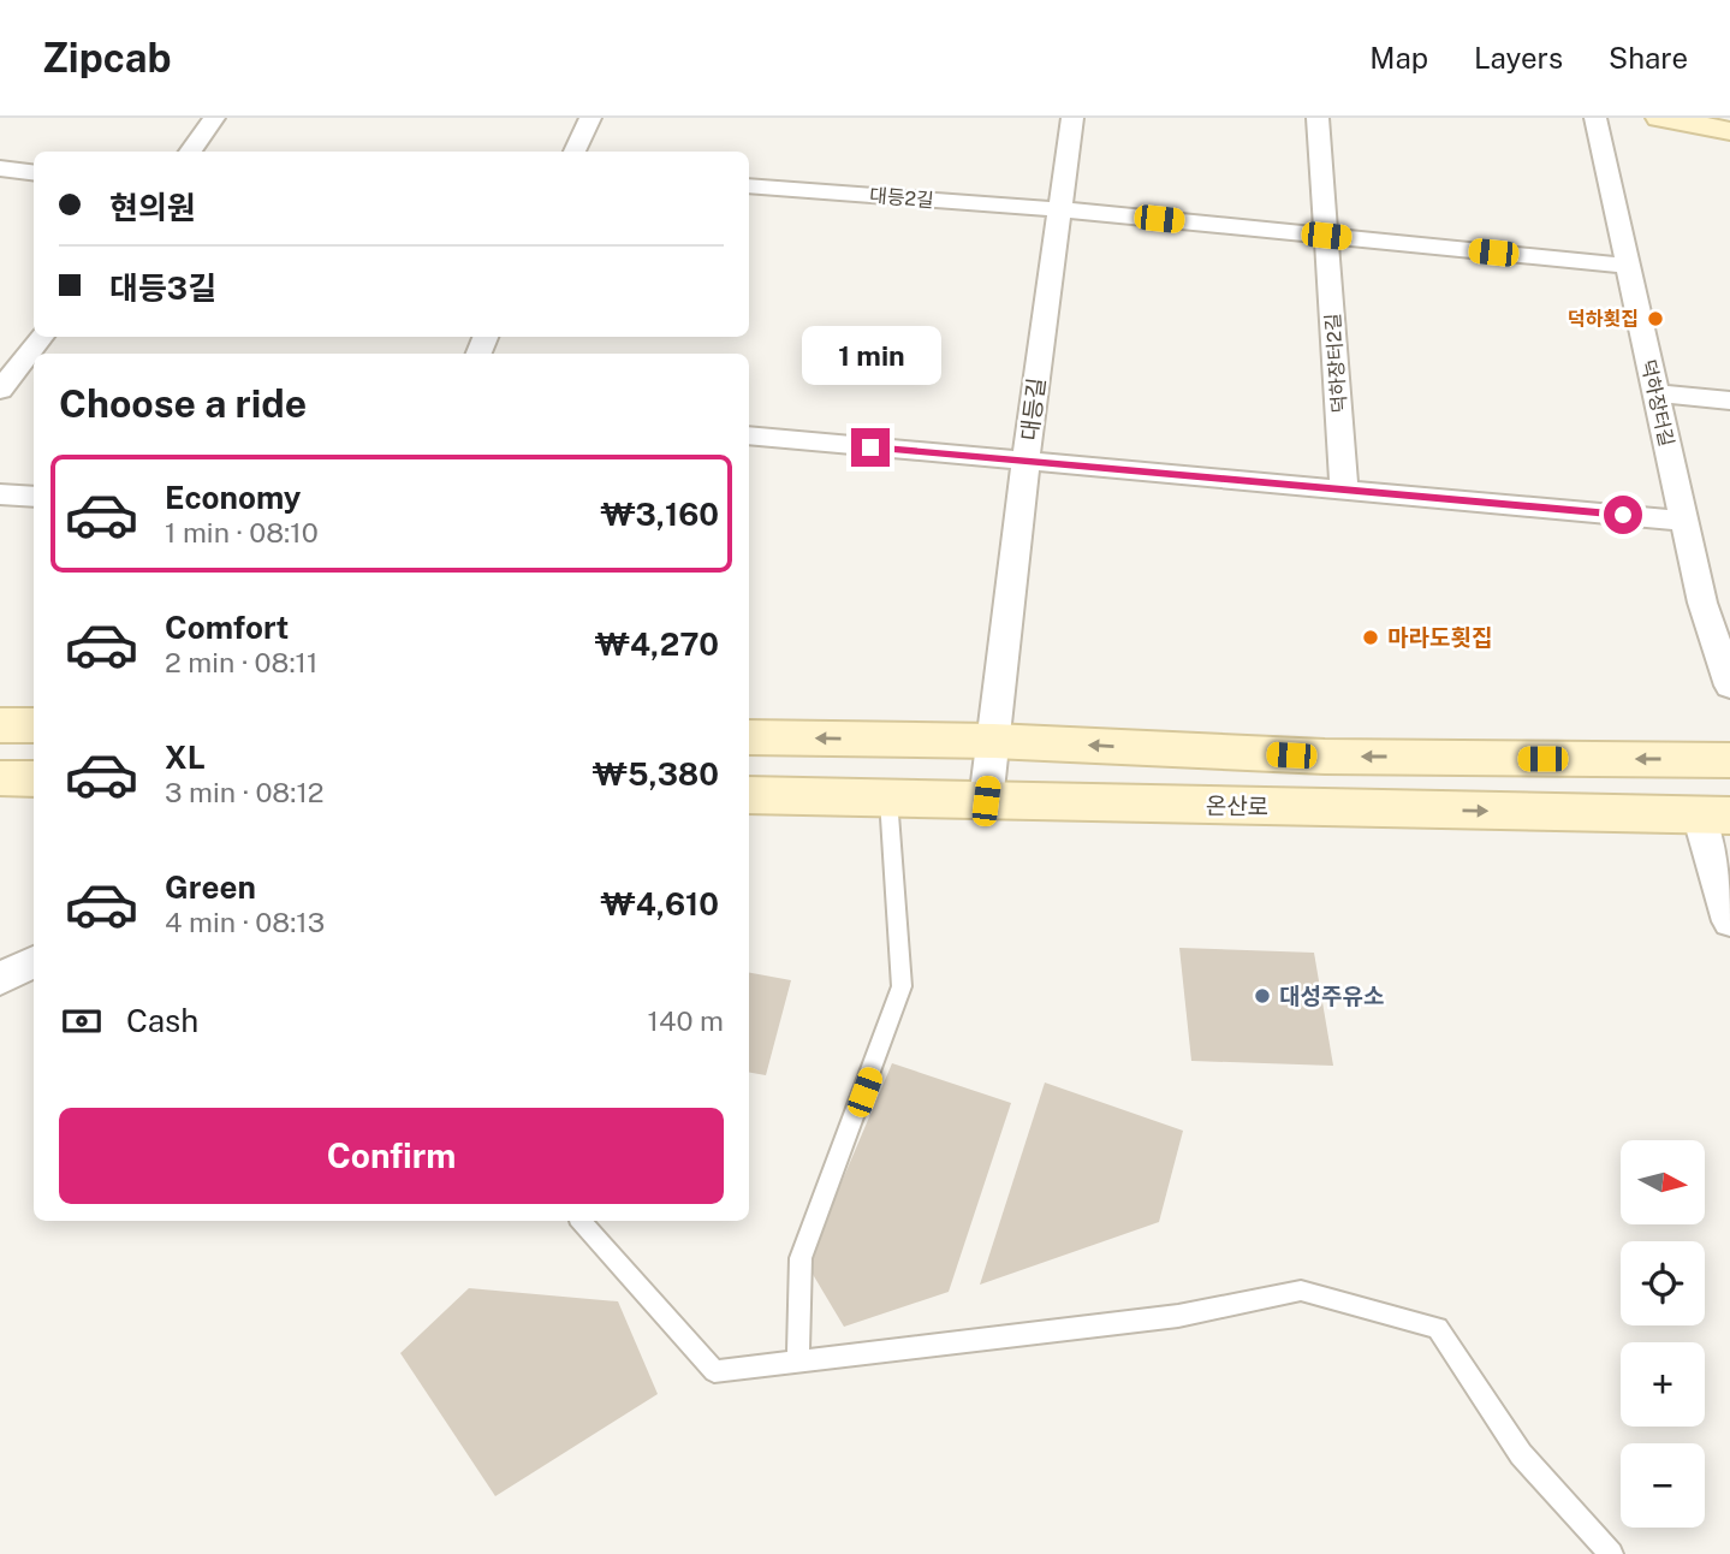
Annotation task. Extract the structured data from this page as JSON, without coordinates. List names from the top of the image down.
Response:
{
  "streets": {
    "main road": ["온산로"],
    "street": [
      "대등2길",
      "덕하장터2길",
      "덕하장터길",
      "대등길"
    ]
  },
  "crossings": [
    ["대등2길", "덕하장터2길"],
    ["대등2길", "덕하장터길"],
    ["대등2길", "대등길"],
    ["대등길", "온산로"]
  ],
  "places": ["덕하횟집", "마라도횟집", "대성주유소"],
  "north": "right",
  "page": {
    "header": "Zipcab",
    "nav": ["Map", "Layers", "Share"],
    "banner": ["현의원", "대등3길"],
    "bubble": "1 min",
    "heading": "Choose a ride",
    "list": [
      {
        "name": "Economy",
        "note": "1 min · 08:10",
        "value": "₩3,160"
      },
      {
        "name": "Comfort",
        "note": "2 min · 08:11",
        "value": "₩4,270"
      },
      {
        "name": "XL",
        "note": "3 min · 08:12",
        "value": "₩5,380"
      },
      {
        "name": "Green",
        "note": "4 min · 08:13",
        "value": "₩4,610"
      }
    ],
    "pay": ["Cash", "140 m"],
    "buttons": "Confirm",
    "map_buttons": ["+", "−"]
  }
}
